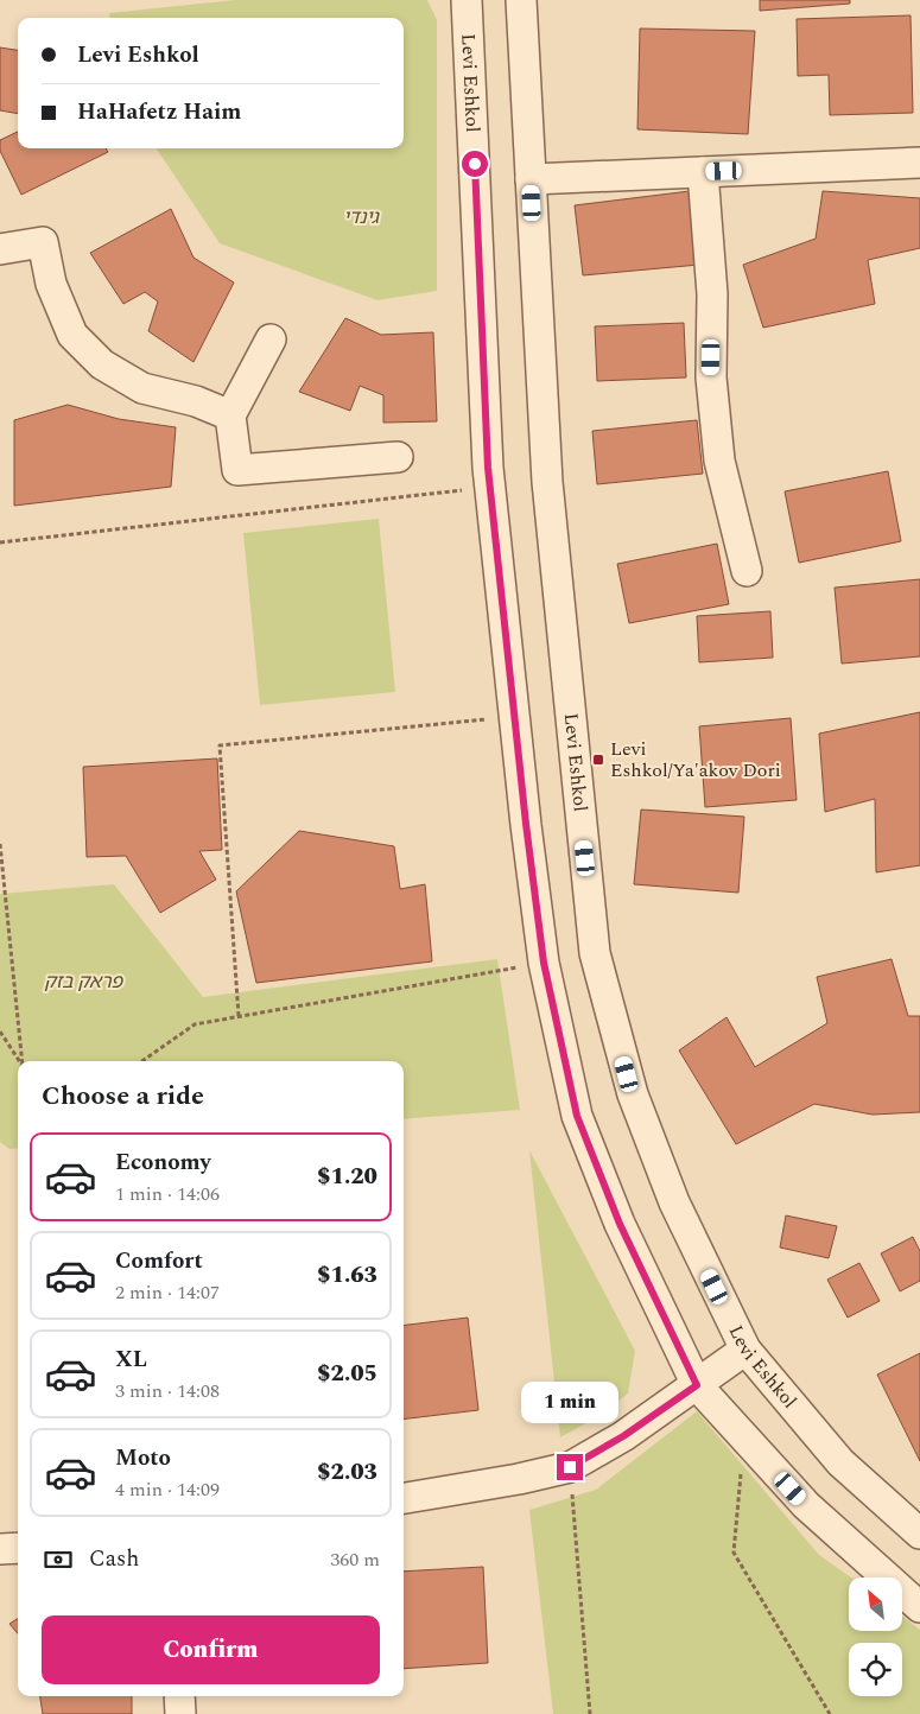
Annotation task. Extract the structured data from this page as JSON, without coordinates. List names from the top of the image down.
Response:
{
  "streets": {
    "street": ["Levi Eshkol"]
  },
  "parks": ["גינדי", "פראק בזק"],
  "places": {
    "transit": ["Levi Eshkol/Ya'akov Dori"]
  },
  "north": "top left",
  "page": {
    "banner": ["Levi Eshkol", "HaHafetz Haim"],
    "heading": "Choose a ride",
    "list": [
      {
        "name": "Economy",
        "note": "1 min · 14:06",
        "value": "$1.20"
      },
      {
        "name": "Comfort",
        "note": "2 min · 14:07",
        "value": "$1.63"
      },
      {
        "name": "XL",
        "note": "3 min · 14:08",
        "value": "$2.05"
      },
      {
        "name": "Moto",
        "note": "4 min · 14:09",
        "value": "$2.03"
      }
    ],
    "bubble": "1 min",
    "pay": ["Cash", "360 m"],
    "buttons": "Confirm"
  }
}
